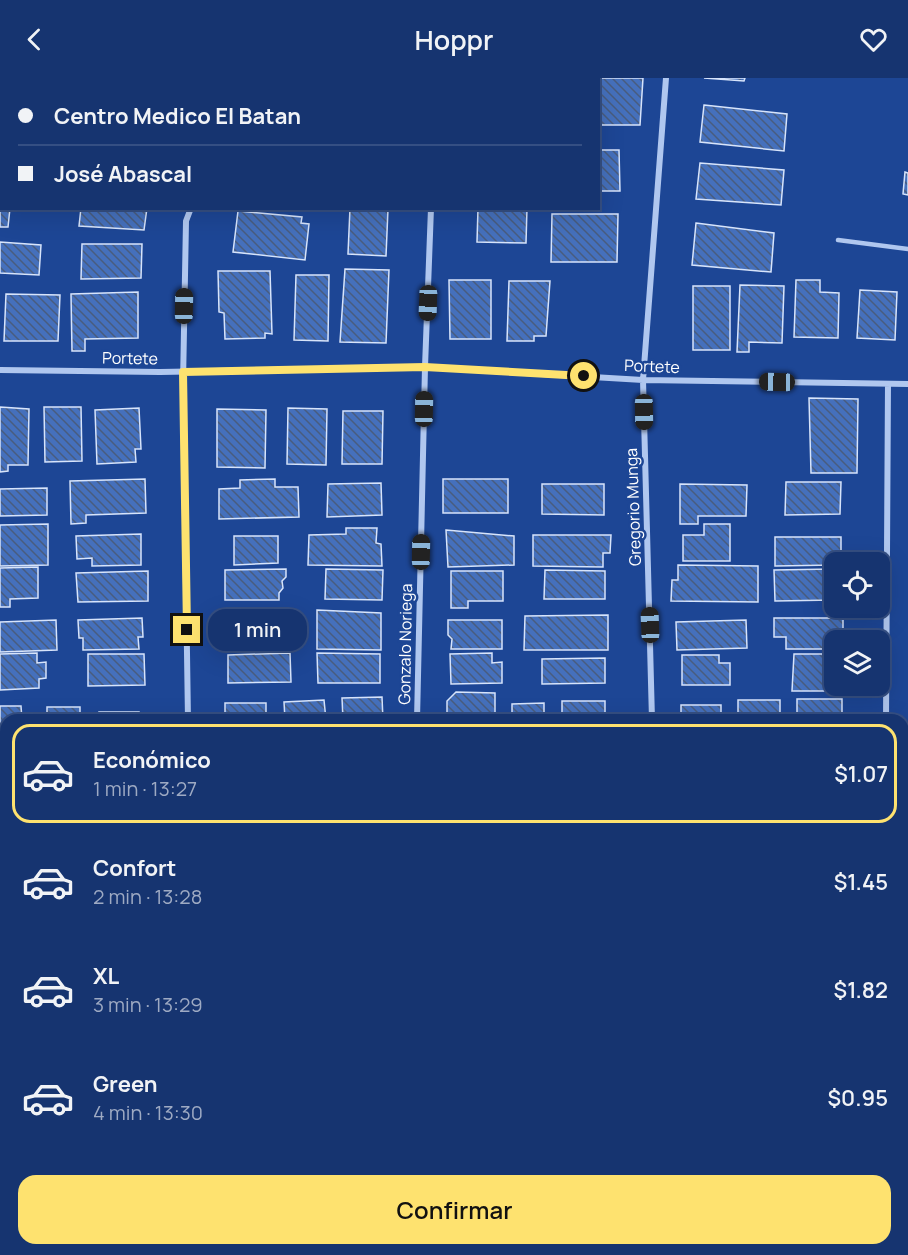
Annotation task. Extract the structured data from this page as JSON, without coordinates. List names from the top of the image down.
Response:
{
  "streets": {
    "street": ["Portete", "Gregorio Munga", "Gonzalo Noriega"]
  },
  "crossings": [
    ["Portete", "Gregorio Munga"],
    ["Portete", "Gonzalo Noriega"]
  ],
  "page": {
    "header": "Hoppr",
    "banner": ["Centro Medico El Batan", "José Abascal"],
    "bubble": "1 min",
    "list": [
      {
        "name": "Económico",
        "note": "1 min · 13:27",
        "value": "$1.07"
      },
      {
        "name": "Confort",
        "note": "2 min · 13:28",
        "value": "$1.45"
      },
      {
        "name": "XL",
        "note": "3 min · 13:29",
        "value": "$1.82"
      },
      {
        "name": "Green",
        "note": "4 min · 13:30",
        "value": "$0.95"
      }
    ],
    "buttons": "Confirmar"
  }
}
